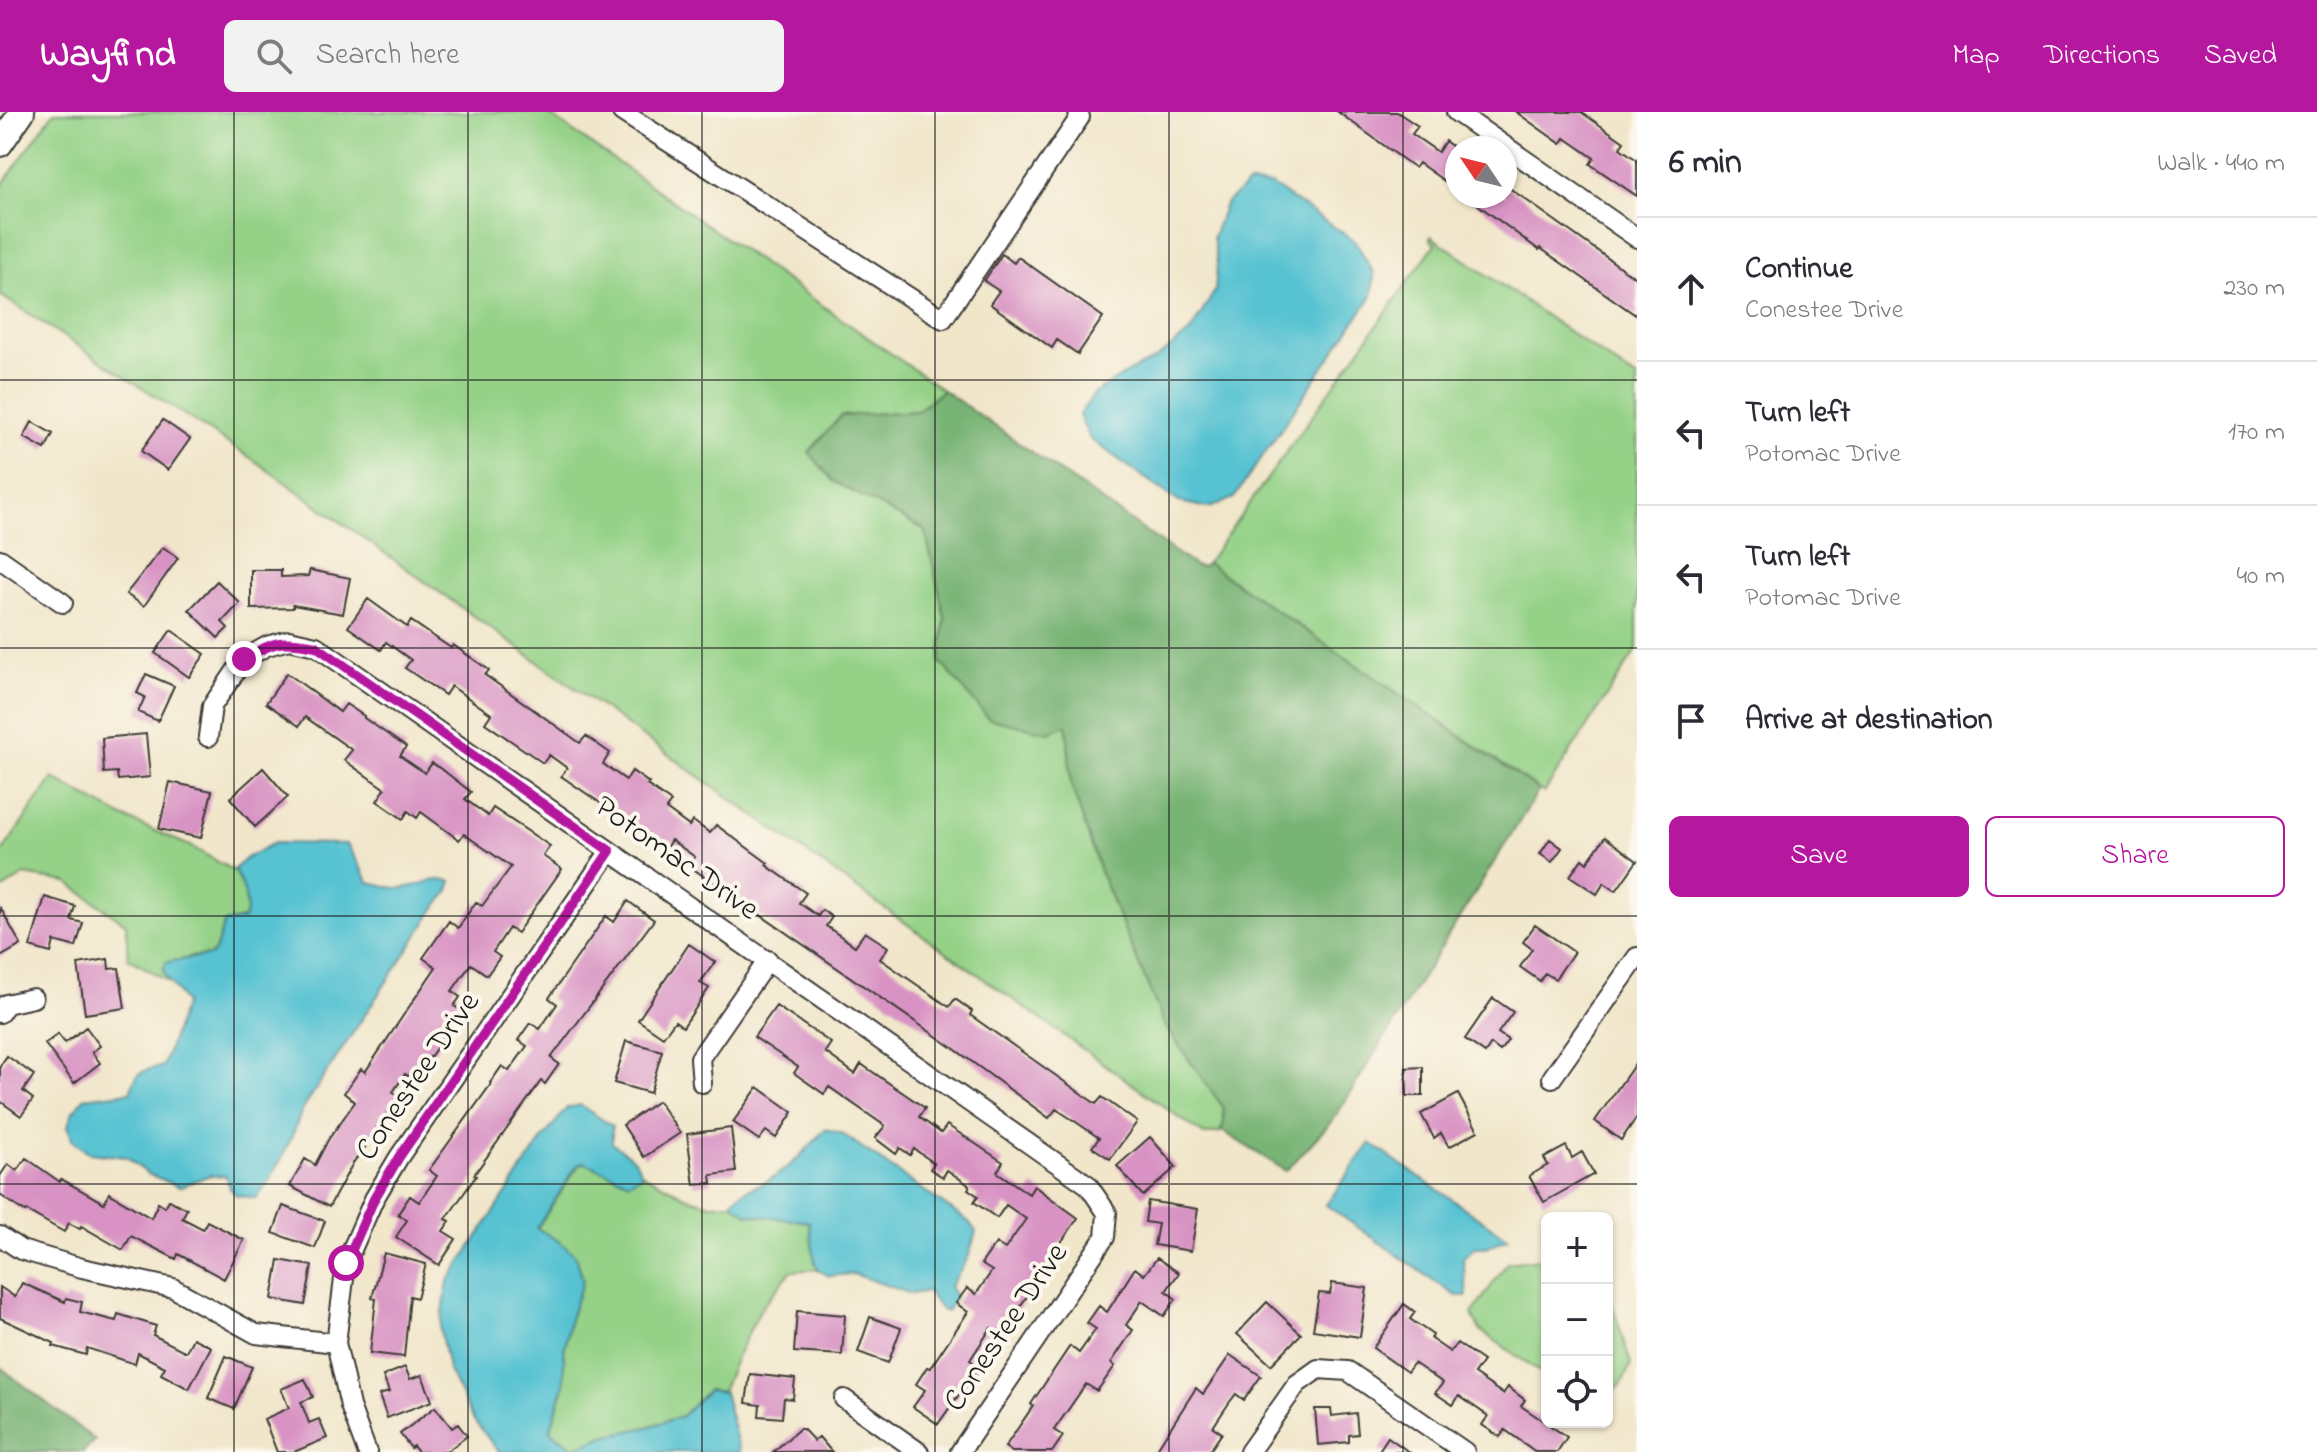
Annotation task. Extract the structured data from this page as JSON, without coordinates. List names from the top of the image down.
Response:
{
  "streets": {
    "street": ["Potomac Drive", "Conestee Drive"]
  },
  "crossings": [
    ["Potomac Drive", "Conestee Drive"]
  ],
  "north": "top left",
  "page": {
    "header": "Wayfind",
    "search": "Search here",
    "nav": ["Map", "Directions", "Saved"],
    "heading": ["6 min", "Walk · 440 m"],
    "list": [
      ["Continue", "Conestee Drive", "230 m"],
      ["Turn left", "Potomac Drive", "170 m"],
      ["Turn left", "Potomac Drive", "40 m"],
      "Arrive at destination"
    ],
    "buttons": ["Save", "Share"],
    "map_buttons": ["+", "−"]
  }
}
